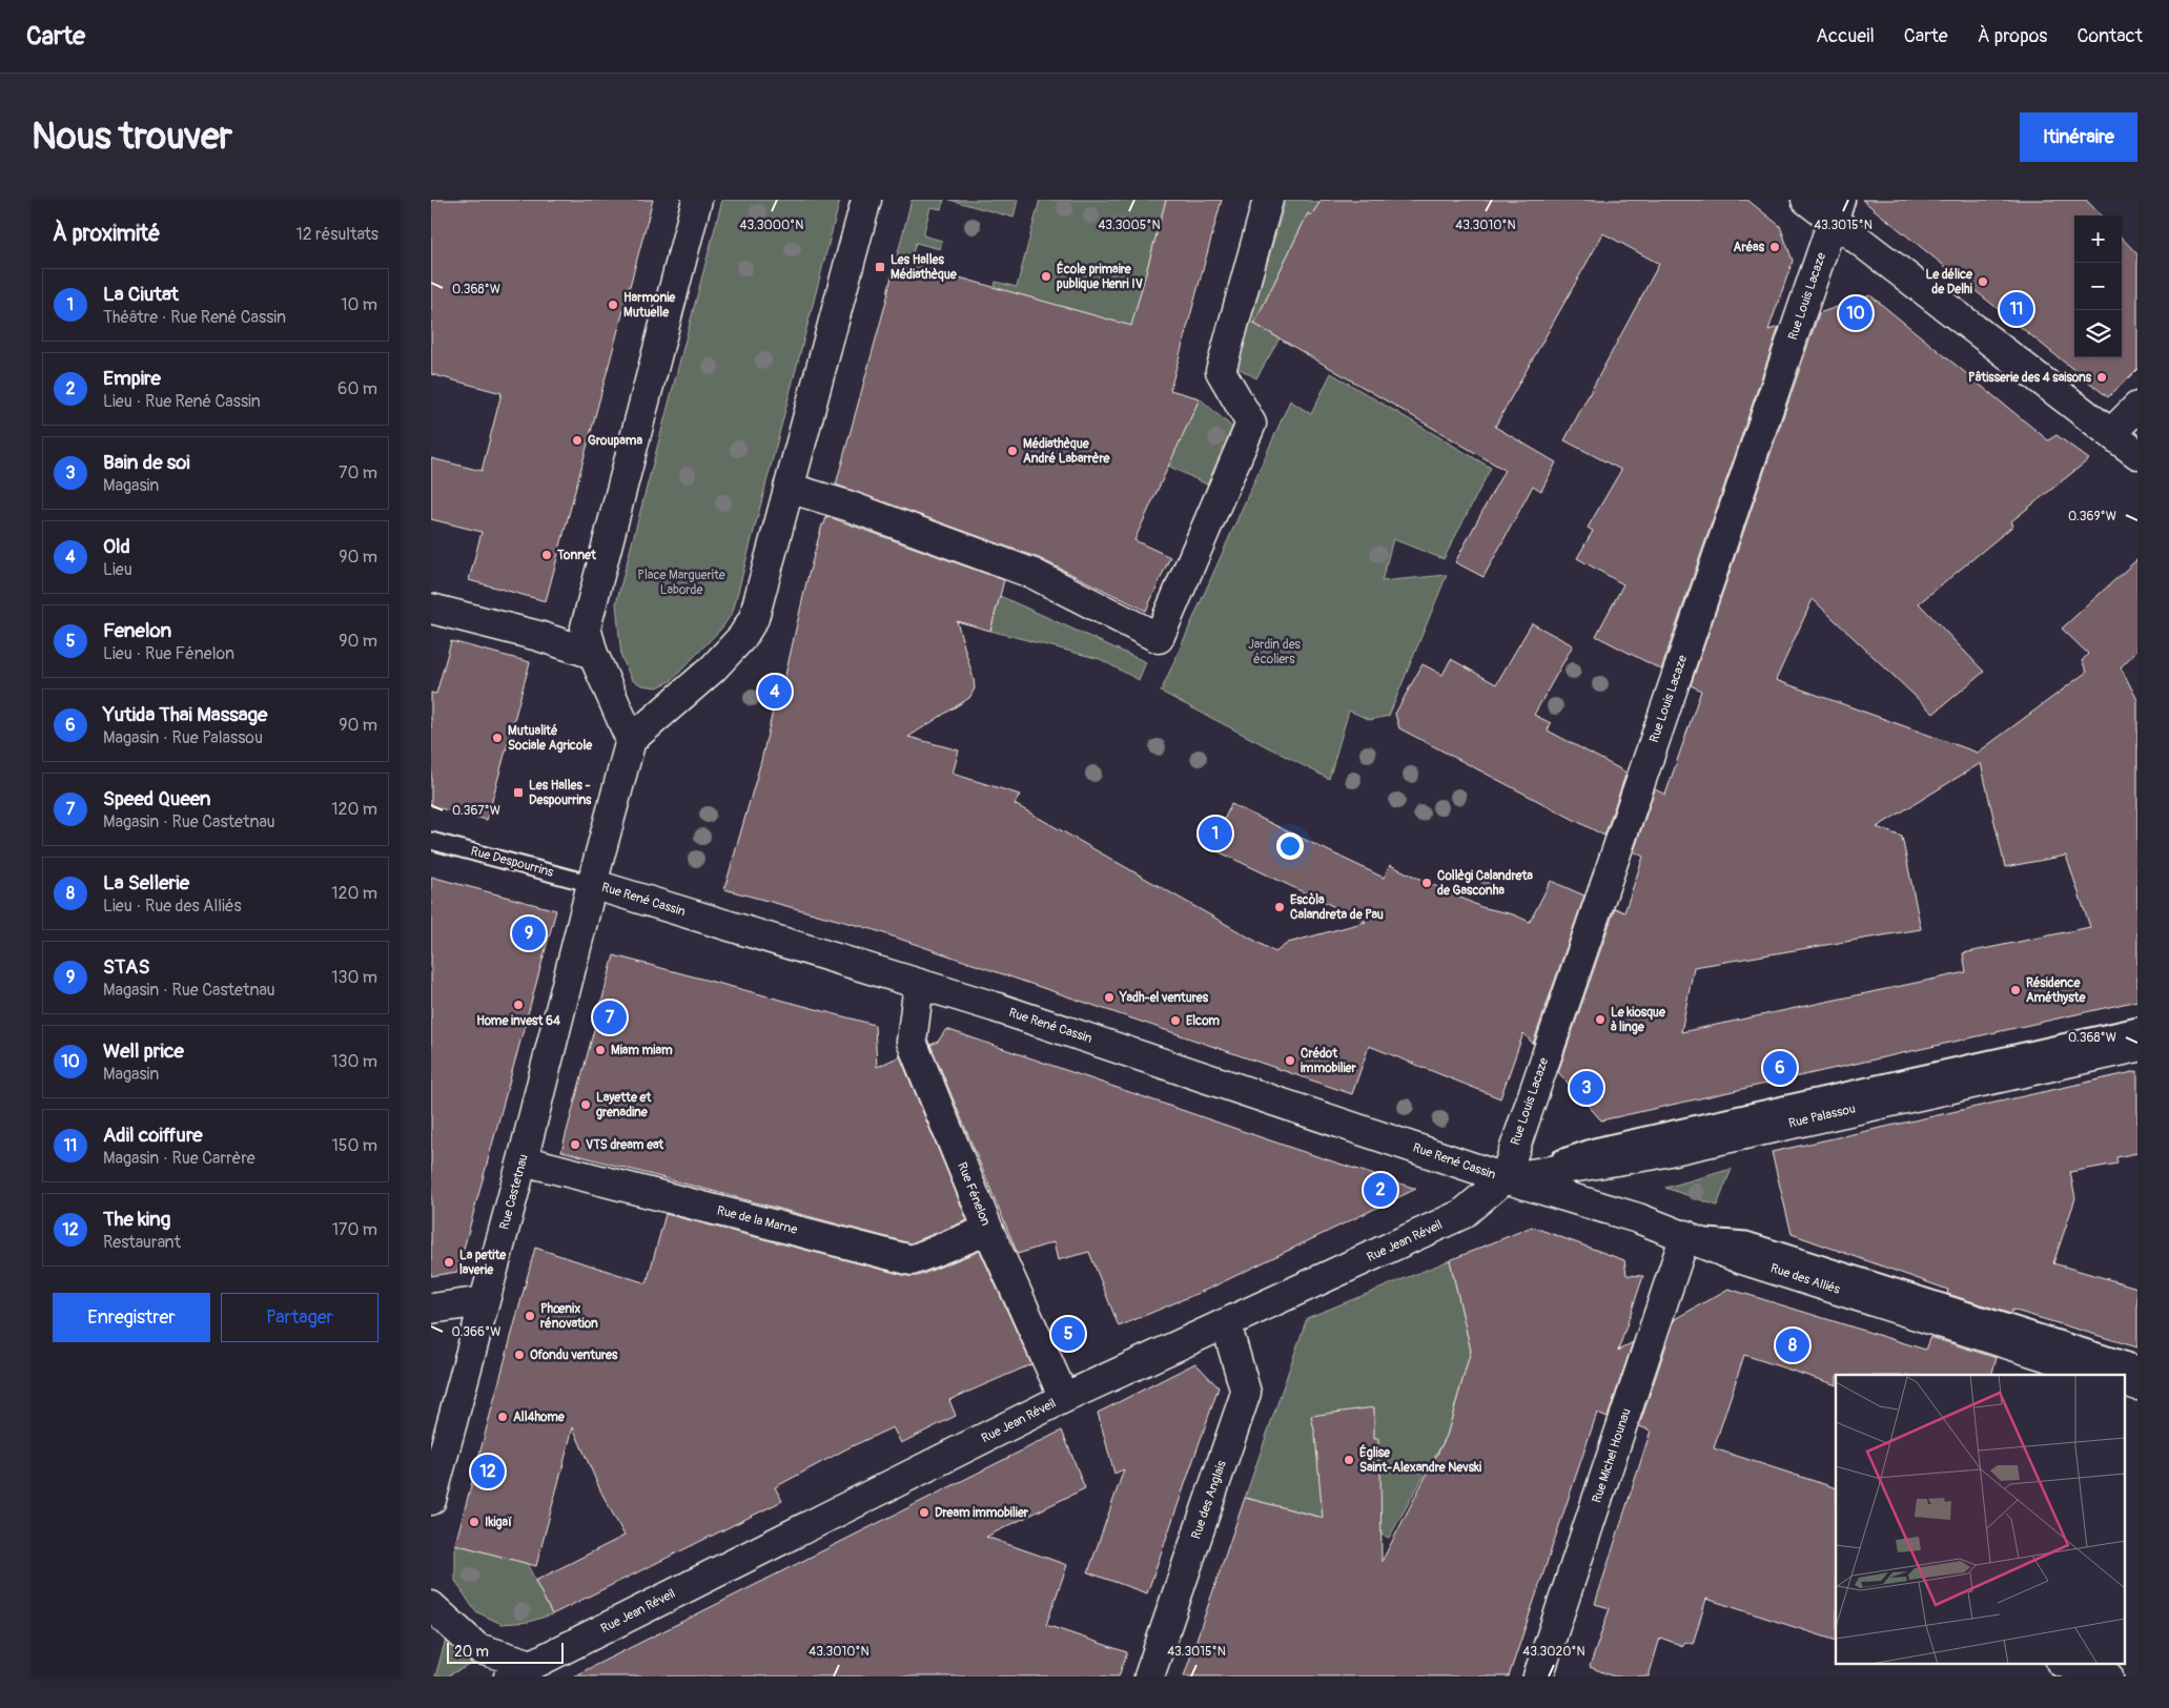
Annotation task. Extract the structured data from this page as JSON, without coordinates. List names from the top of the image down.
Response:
{
  "streets": {
    "street": [
      "Rue Louis Lacaze",
      "Rue René Cassin",
      "Rue Palassou",
      "Rue Castetnau",
      "Rue Fénelon",
      "Rue de la Marne",
      "Rue Jean Réveil",
      "Rue des Alliés",
      "Rue Michel Hounau",
      "Rue des Anglais"
    ],
    "lane": ["Rue Despourrins"]
  },
  "crossings": [
    ["Rue Louis Lacaze", "Rue René Cassin"],
    ["Rue Louis Lacaze", "Rue Palassou"],
    ["Rue Louis Lacaze", "Rue Jean Réveil"],
    ["Rue Louis Lacaze", "Rue des Alliés"],
    ["Rue Despourrins", "Rue René Cassin"],
    ["Rue Despourrins", "Rue Castetnau"],
    ["Rue René Cassin", "Rue Palassou"],
    ["Rue René Cassin", "Rue Castetnau"],
    ["Rue René Cassin", "Rue Fénelon"],
    ["Rue René Cassin", "Rue Jean Réveil"],
    ["Rue René Cassin", "Rue des Alliés"],
    ["Rue Palassou", "Rue Jean Réveil"],
    ["Rue Palassou", "Rue des Alliés"],
    ["Rue Castetnau", "Rue de la Marne"],
    ["Rue Fénelon", "Rue de la Marne"],
    ["Rue Fénelon", "Rue Jean Réveil"],
    ["Rue Jean Réveil", "Rue des Alliés"],
    ["Rue Jean Réveil", "Rue des Anglais"],
    ["Rue des Alliés", "Rue Michel Hounau"]
  ],
  "parks": ["Place Marguerite Laborde", "Jardin des écoliers"],
  "places": {
    "other": [
      "Aréas",
      "École primaire publique Henri IV",
      "Le délice de Delhi",
      "Harmonie Mutuelle",
      "Pâtisserie des 4 saisons",
      "Groupama",
      "Médiathèque André Labarrère",
      "Tonnet",
      "Mutualité Sociale Agricole",
      "Collègi Calandreta de Gasconha",
      "Escòla Calandreta de Pau",
      "Résidence Améthyste",
      "Yadh-el ventures",
      "Home invest 64",
      "Le kiosque à linge",
      "Elcom",
      "Miam miam",
      "Crédot immobilier",
      "Layette et grenadine",
      "VTS dream eat",
      "La petite laverie",
      "Phœnix rénovation",
      "Ofondu ventures",
      "All4home",
      "Église Saint-Alexandre Nevski",
      "Dream immobilier",
      "Ikigaï"
    ],
    "transit": ["Les Halles Médiathèque", "Les Halles - Despourrins"]
  },
  "scale_bar": "20 m",
  "page": {
    "header": "Carte",
    "nav": [
      "Accueil",
      "Carte",
      "À propos",
      "Contact"
    ],
    "buttons": [
      "Itinéraire",
      ["Enregistrer", "Partager"]
    ],
    "title": "Nous trouver",
    "heading": ["À proximité", "12 résultats"],
    "map_buttons": ["+", "−"],
    "list": [
      {
        "mark": "1",
        "name": "La Ciutat",
        "note": "Théâtre · Rue René Cassin",
        "value": "10 m"
      },
      {
        "mark": "2",
        "name": "Empire",
        "note": "Lieu · Rue René Cassin",
        "value": "60 m"
      },
      {
        "mark": "3",
        "name": "Bain de soi",
        "note": "Magasin",
        "value": "70 m"
      },
      {
        "mark": "4",
        "name": "Old",
        "note": "Lieu",
        "value": "90 m"
      },
      {
        "mark": "5",
        "name": "Fenelon",
        "note": "Lieu · Rue Fénelon",
        "value": "90 m"
      },
      {
        "mark": "6",
        "name": "Yutida Thai Massage",
        "note": "Magasin · Rue Palassou",
        "value": "90 m"
      },
      {
        "mark": "7",
        "name": "Speed Queen",
        "note": "Magasin · Rue Castetnau",
        "value": "120 m"
      },
      {
        "mark": "8",
        "name": "La Sellerie",
        "note": "Lieu · Rue des Alliés",
        "value": "120 m"
      },
      {
        "mark": "9",
        "name": "STAS",
        "note": "Magasin · Rue Castetnau",
        "value": "130 m"
      },
      {
        "mark": "10",
        "name": "Well price",
        "note": "Magasin",
        "value": "130 m"
      },
      {
        "mark": "11",
        "name": "Adil coiffure",
        "note": "Magasin · Rue Carrère",
        "value": "150 m"
      },
      {
        "mark": "12",
        "name": "The king",
        "note": "Restaurant",
        "value": "170 m"
      }
    ],
    "pins": [
      "11",
      "10",
      "4",
      "1",
      "9",
      "7",
      "6",
      "3",
      "2",
      "5",
      "8",
      "12"
    ],
    "scale": "20 m"
  },
  "coordinates": [
    "43.3000°N",
    "43.3005°N",
    "43.3010°N",
    "43.3015°N",
    "0.368°W",
    "0.369°W",
    "0.367°W",
    "0.366°W",
    "43.3020°N"
  ]
}
